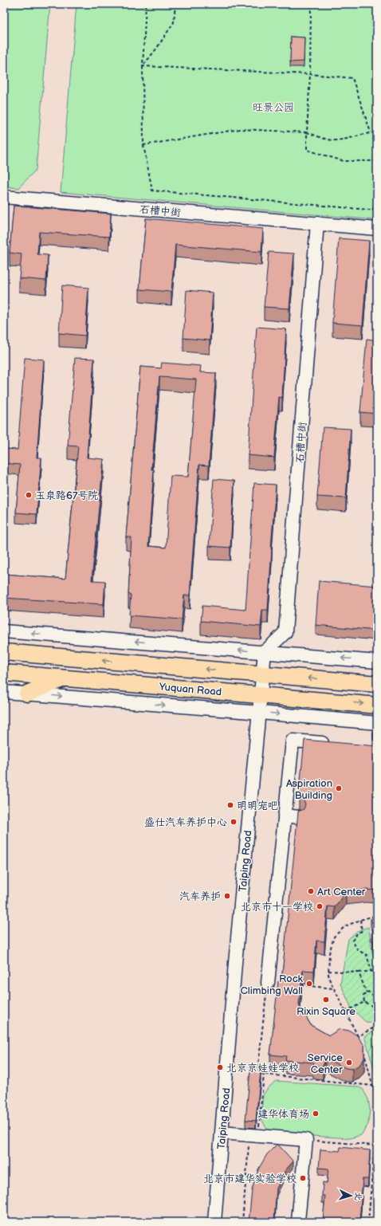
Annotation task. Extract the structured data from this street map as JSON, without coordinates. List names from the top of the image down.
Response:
{
  "streets": {
    "main road": ["Yuquan Road"],
    "street": ["石槽中街", "Taiping Road"]
  },
  "crossings": [
    ["石槽中街", "Taiping Road"],
    ["Yuquan Road", "Taiping Road"]
  ],
  "parks": ["旺景公园"],
  "places": [
    "玉泉路67号院",
    "Aspiration Building",
    "明明宠吧",
    "盛仕汽车养护中心",
    "Art Center",
    "汽车养护",
    "北京市十一学校",
    "Rock Climbing Wall",
    "Rixin Square",
    "Service Center",
    "北京京娃娃学校",
    "建华体育场",
    "北京市建华实验学校"
  ],
  "north": "right"
}
